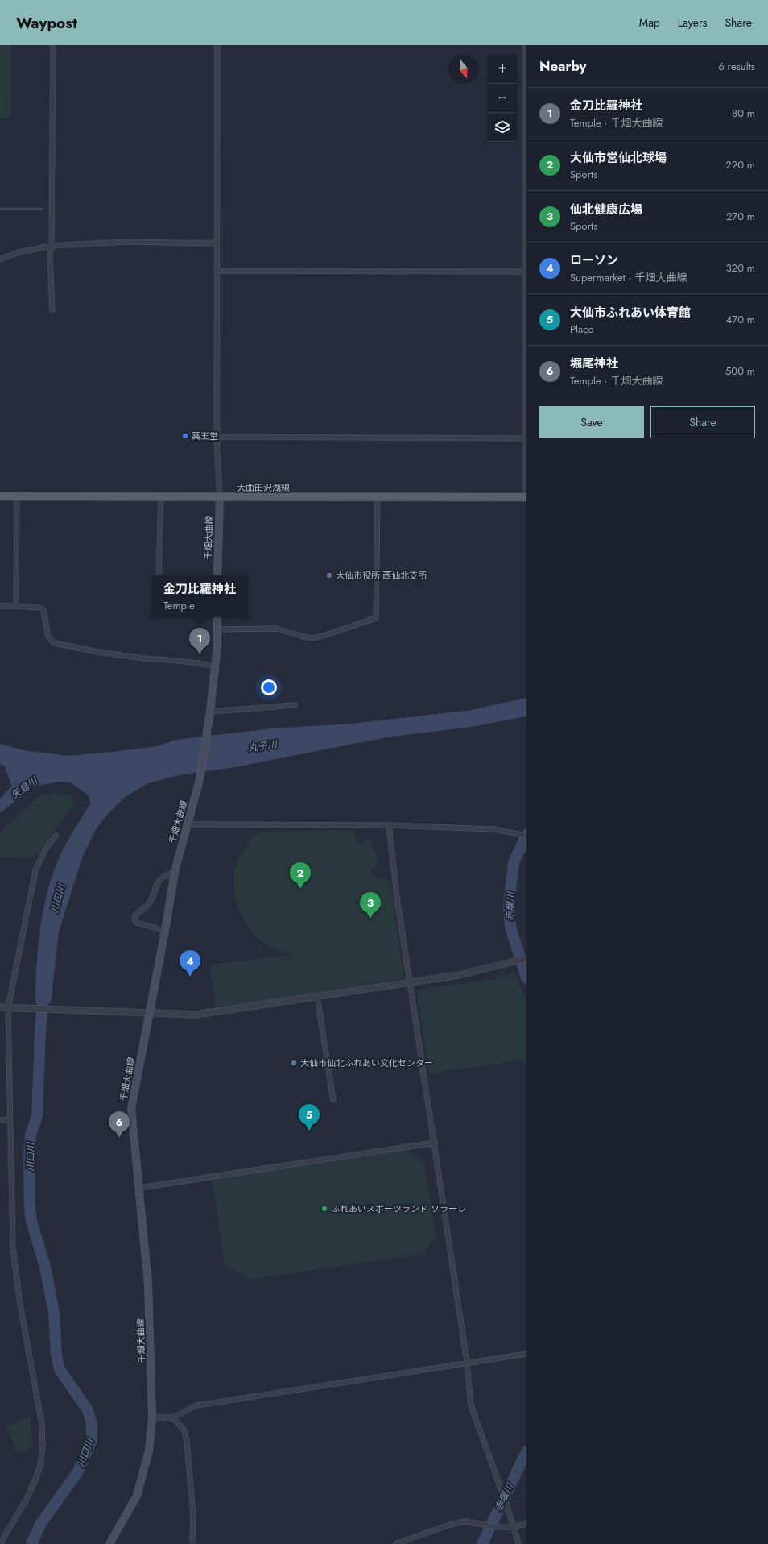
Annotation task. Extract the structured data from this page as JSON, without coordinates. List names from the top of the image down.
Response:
{
  "streets": {
    "main road": ["大曲田沢湖線", "千畑大曲線"]
  },
  "crossings": [
    ["大曲田沢湖線", "千畑大曲線"]
  ],
  "water": [
    "丸子川",
    "矢島川",
    "川口川",
    "赤堰川"
  ],
  "places": [
    "薬王堂",
    "大仙市役所 西仙北支所",
    "大仙市仙北ふれあい文化センター",
    "ふれあいスポーツランド ソラーレ"
  ],
  "north": "bottom",
  "page": {
    "header": "Waypost",
    "nav": ["Map", "Layers", "Share"],
    "heading": ["Nearby", "6 results"],
    "map_buttons": ["+", "−"],
    "list": [
      {
        "mark": "1",
        "name": "金刀比羅神社",
        "note": "Temple · 千畑大曲線",
        "value": "80 m"
      },
      {
        "mark": "2",
        "name": "大仙市営仙北球場",
        "note": "Sports",
        "value": "220 m"
      },
      {
        "mark": "3",
        "name": "仙北健康広場",
        "note": "Sports",
        "value": "270 m"
      },
      {
        "mark": "4",
        "name": "ローソン",
        "note": "Supermarket · 千畑大曲線",
        "value": "320 m"
      },
      {
        "mark": "5",
        "name": "大仙市ふれあい体育館",
        "note": "Place",
        "value": "470 m"
      },
      {
        "mark": "6",
        "name": "堀尾神社",
        "note": "Temple · 千畑大曲線",
        "value": "500 m"
      }
    ],
    "buttons": ["Save", "Share"],
    "popup": ["金刀比羅神社", "Temple"],
    "pins": [
      "1",
      "2",
      "3",
      "4",
      "5",
      "6"
    ]
  }
}
